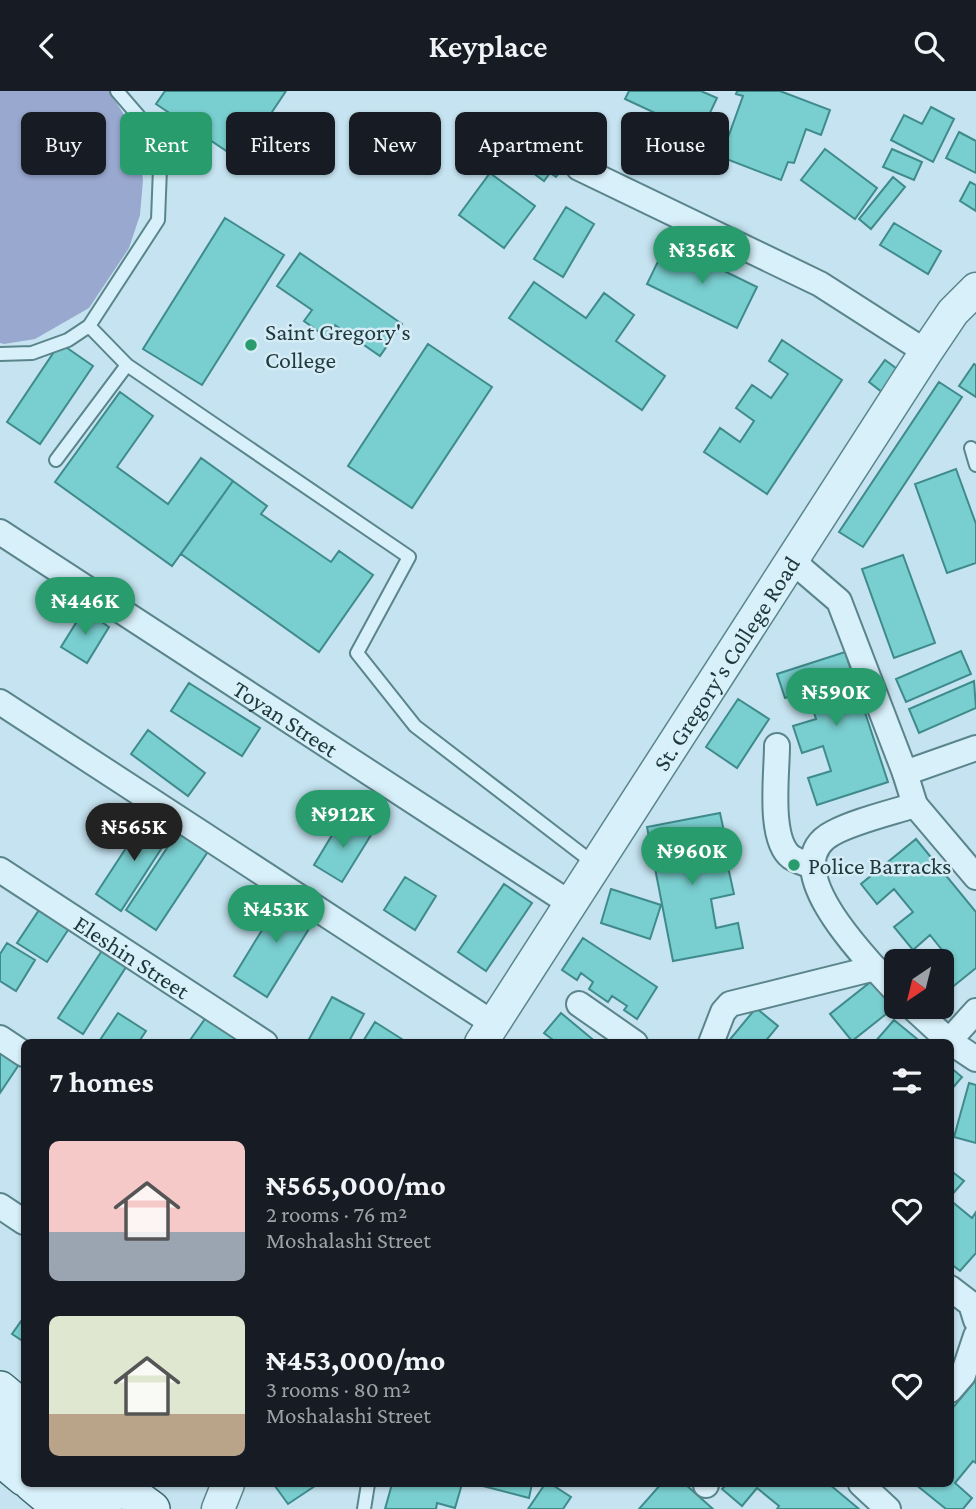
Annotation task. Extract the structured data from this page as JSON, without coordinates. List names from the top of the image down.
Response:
{
  "streets": {
    "street": ["St. Gregory's College Road", "Toyan Street", "Eleshin Street"]
  },
  "crossings": [
    ["St. Gregory's College Road", "Toyan Street"]
  ],
  "places": ["Saint Gregory's College", "Police Barracks"],
  "north": "bottom left",
  "page": {
    "header": "Keyplace",
    "chip": [
      "Buy",
      "Rent",
      "Filters",
      "New",
      "Apartment",
      "House"
    ],
    "price": [
      "₦356K",
      "₦446K",
      "₦590K",
      "₦912K",
      "₦565K",
      "₦960K",
      "₦453K"
    ],
    "heading": "7 homes",
    "list": [
      {
        "name": "₦565,000/mo",
        "note": "2 rooms · 76 m² · Moshalashi Street"
      },
      {
        "name": "₦453,000/mo",
        "note": "3 rooms · 80 m² · Moshalashi Street"
      }
    ]
  }
}
